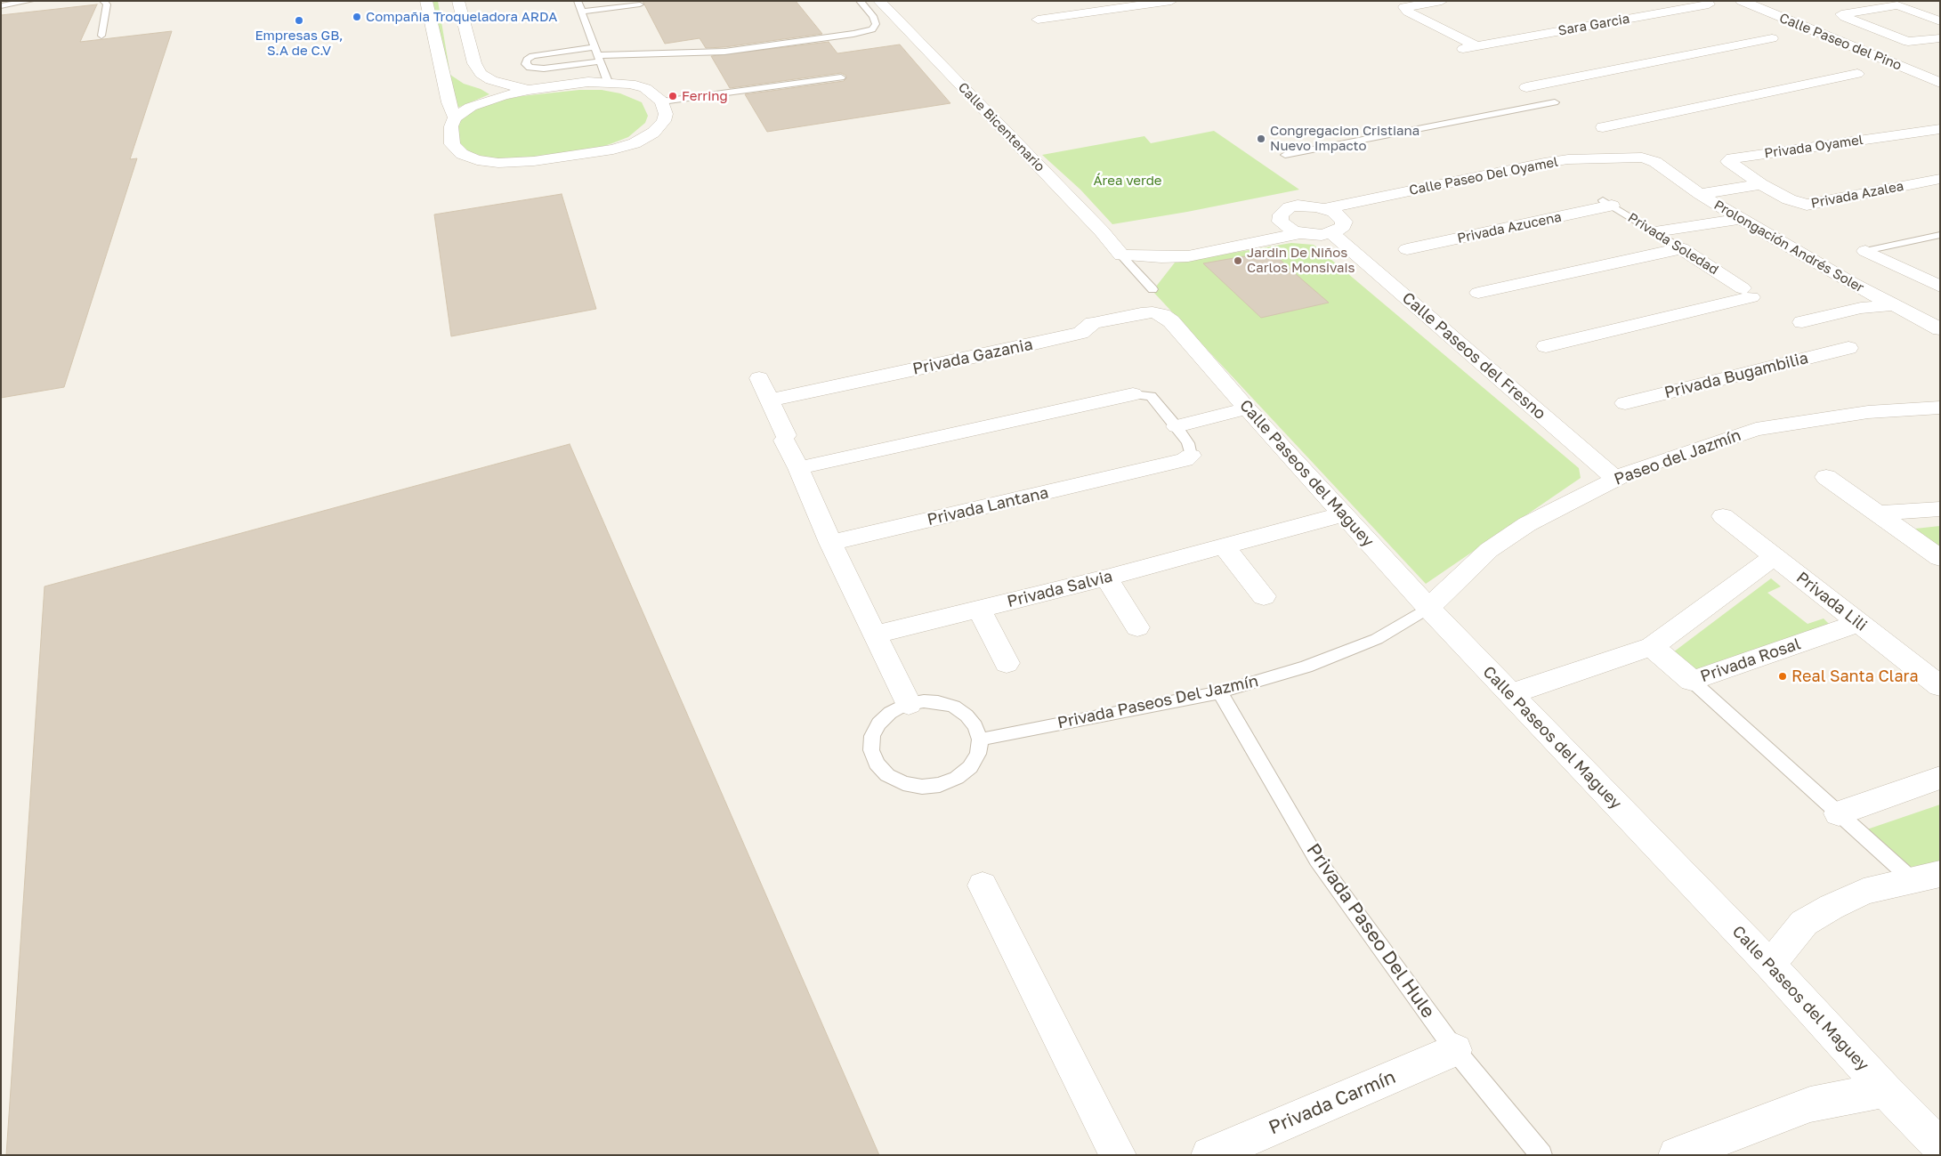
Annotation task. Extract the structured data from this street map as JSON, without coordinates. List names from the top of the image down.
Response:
{
  "streets": {
    "street": [
      "Sara Garcia",
      "Calle Paseo del Pino",
      "Calle Bicentenario",
      "Privada Oyamel",
      "Calle Paseo Del Oyamel",
      "Privada Azalea",
      "Privada Azucena",
      "Privada Soledad",
      "Prolongación Andrés Soler",
      "Calle Paseos del Fresno",
      "Privada Gazania",
      "Privada Bugambilia",
      "Paseo del Jazmín",
      "Calle Paseos del Maguey",
      "Privada Lantana",
      "Privada Salvia",
      "Privada Lili",
      "Privada Rosal",
      "Privada Carmín"
    ],
    "lane": ["Privada Paseos Del Jazmín", "Privada Paseo Del Hule"]
  },
  "crossings": [
    ["Privada Oyamel", "Privada Azalea"],
    ["Calle Paseo Del Oyamel", "Prolongación Andrés Soler"],
    ["Privada Azucena", "Privada Soledad"],
    ["Calle Paseos del Fresno", "Paseo del Jazmín"],
    ["Privada Gazania", "Calle Paseos del Maguey"],
    ["Paseo del Jazmín", "Calle Paseos del Maguey"],
    ["Paseo del Jazmín", "Privada Paseos Del Jazmín"],
    ["Calle Paseos del Maguey", "Privada Salvia"],
    ["Calle Paseos del Maguey", "Privada Paseos Del Jazmín"],
    ["Privada Lili", "Privada Rosal"],
    ["Privada Paseos Del Jazmín", "Privada Paseo Del Hule"],
    ["Privada Paseo Del Hule", "Privada Carmín"]
  ],
  "parks": ["Área verde"],
  "places": [
    "Compañia Troqueladora ARDA",
    "Empresas GB, S.A de C.V",
    "Ferring",
    "Congregacion Cristiana Nuevo Impacto",
    "Jardin De Niños Carlos Monsivais",
    "Real Santa Clara"
  ]
}
